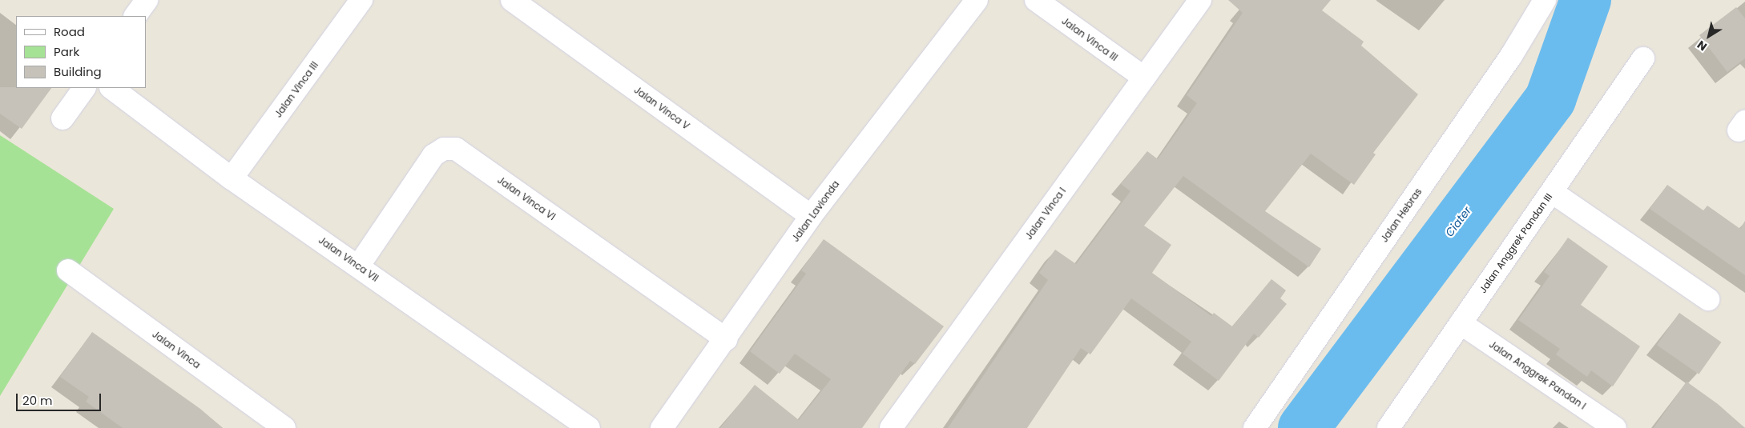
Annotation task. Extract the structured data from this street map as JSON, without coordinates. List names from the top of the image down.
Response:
{
  "streets": {
    "street": [
      "Jalan Vinca III",
      "Jalan Vinca V",
      "Jalan Vinca VI",
      "Jalan Lavionda",
      "Jalan Vinca I",
      "Jalan Hebras",
      "Jalan Anggrek Pandan III",
      "Jalan Vinca VII",
      "Jalan Vinca",
      "Jalan Anggrek Pandan I"
    ]
  },
  "crossings": [
    ["Jalan Vinca III", "Jalan Vinca I"],
    ["Jalan Vinca III", "Jalan Vinca VII"],
    ["Jalan Vinca V", "Jalan Lavionda"],
    ["Jalan Vinca VI", "Jalan Lavionda"],
    ["Jalan Vinca VI", "Jalan Vinca VII"],
    ["Jalan Anggrek Pandan III", "Jalan Anggrek Pandan I"]
  ],
  "water": ["Ciater"],
  "legend": ["Road", "Park", "Building"],
  "scale_bar": "20 m",
  "north": "bottom left"
}
